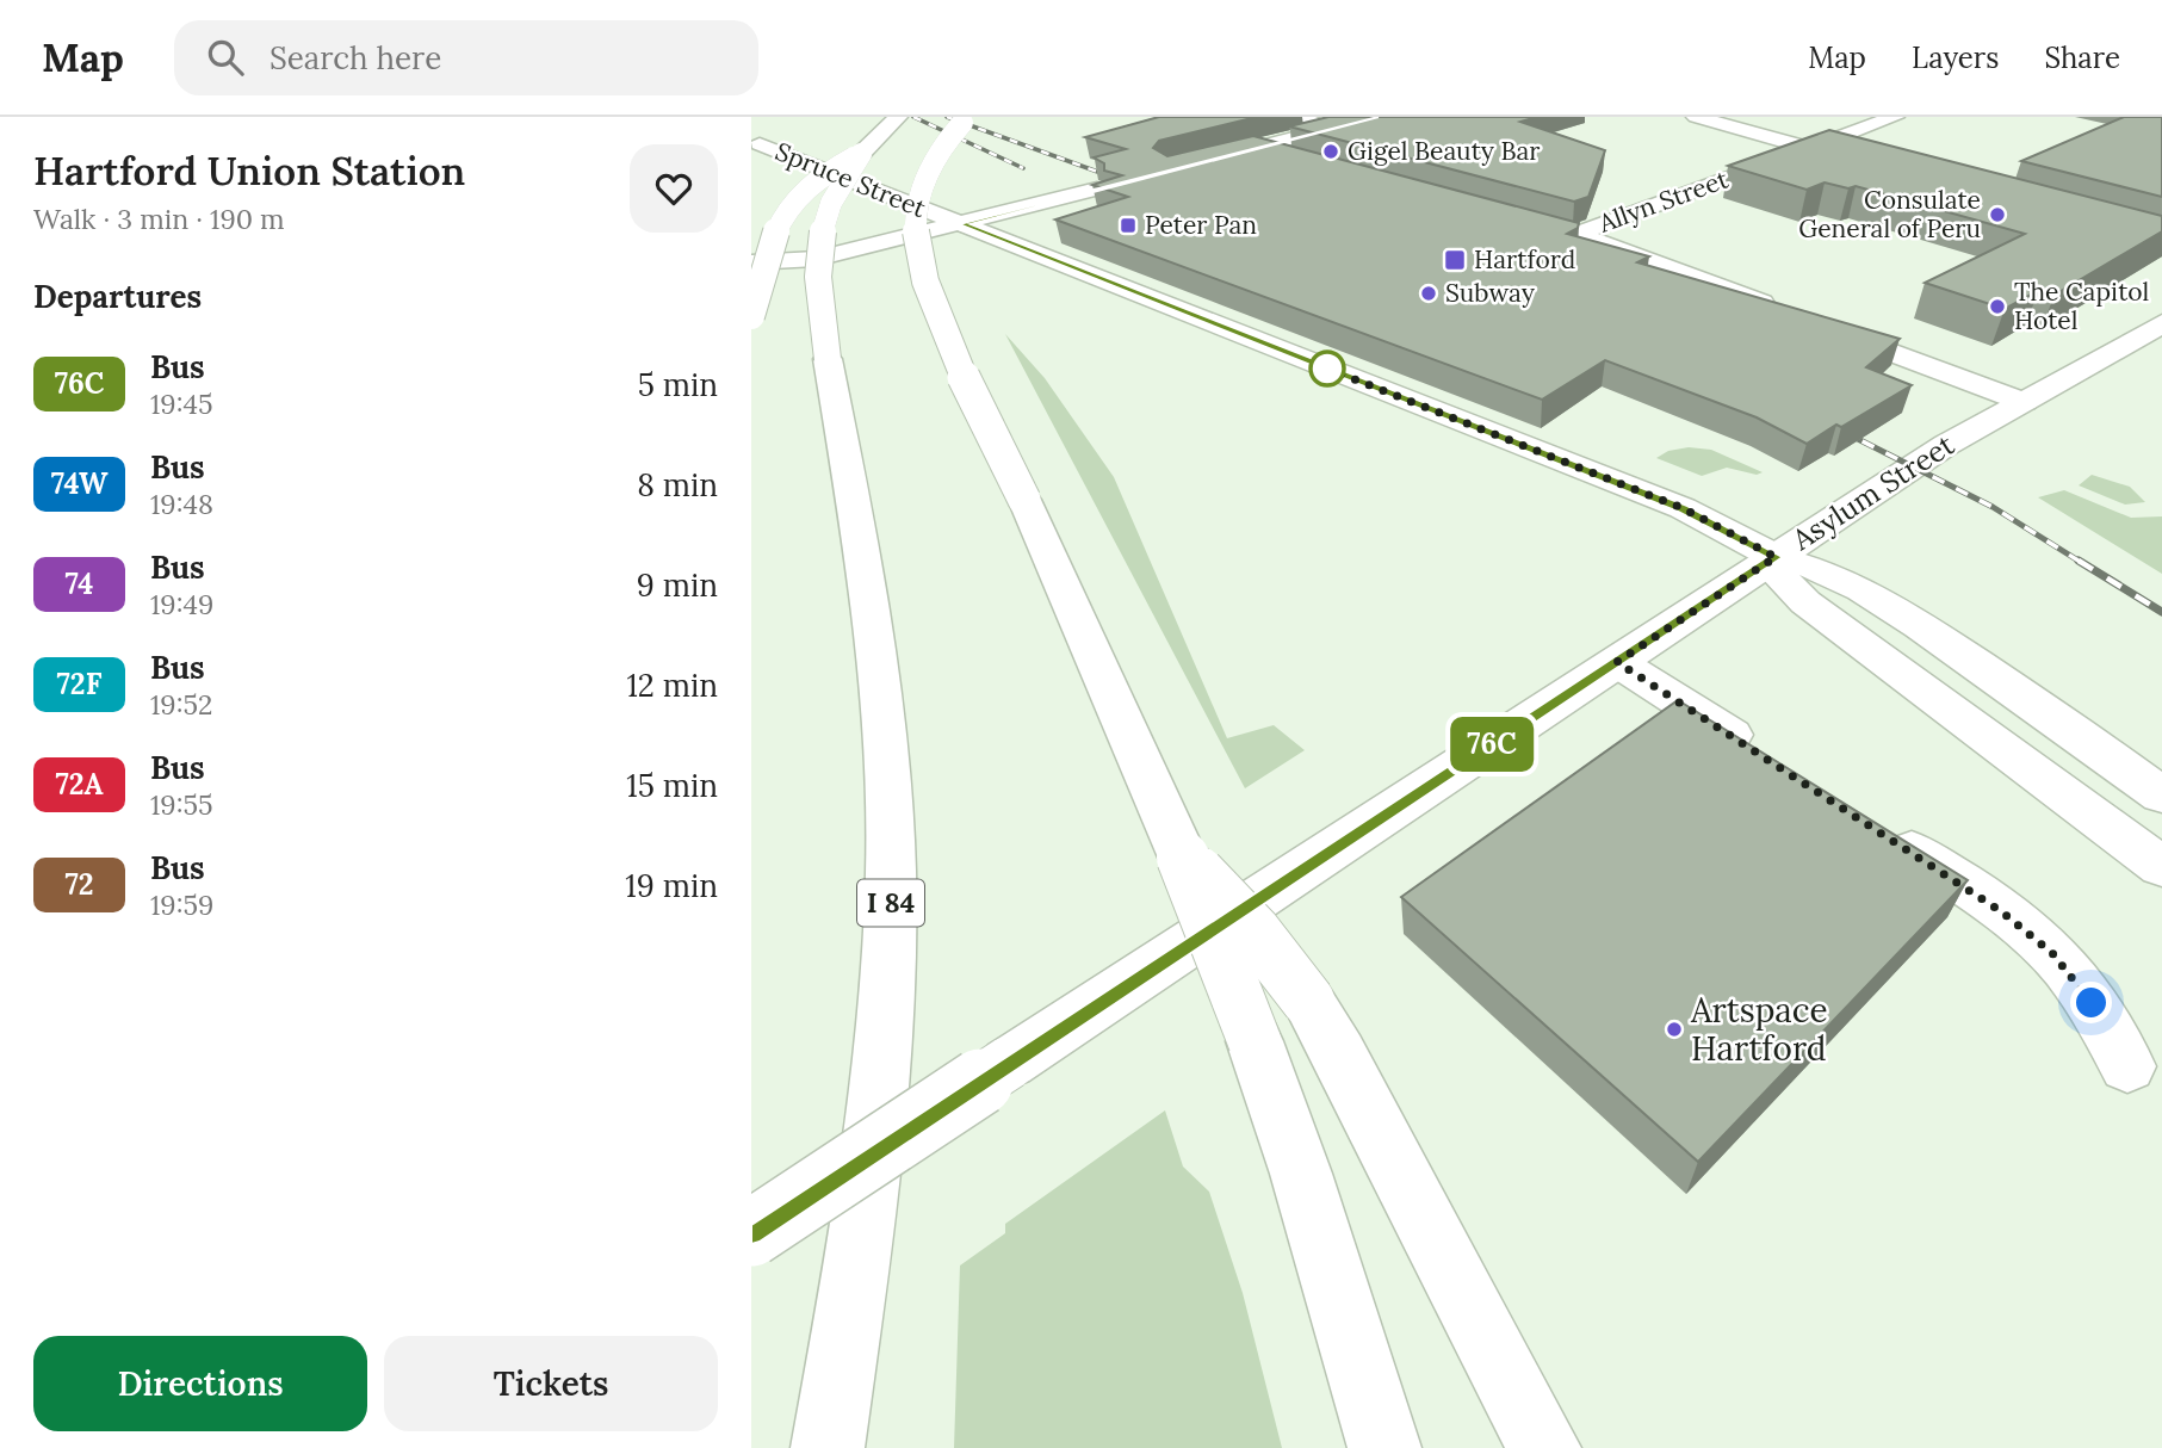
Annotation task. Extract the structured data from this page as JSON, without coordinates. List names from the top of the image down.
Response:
{
  "streets": {
    "main road": [
      "Spruce Street",
      "Allyn Street",
      "Asylum Street",
      "I 84"
    ]
  },
  "crossings": [
    ["Spruce Street", "Asylum Street"]
  ],
  "places": {
    "other": [
      "Gigel Beauty Bar",
      "Consulate General of Peru",
      "Subway",
      "The Capitol Hotel",
      "Artspace Hartford"
    ],
    "transit": ["Peter Pan", "Hartford"]
  },
  "lines": ["bus line 76C"],
  "page": {
    "header": "Map",
    "search": "Search here",
    "nav": ["Map", "Layers", "Share"],
    "heading": [
      ["Hartford Union Station", "Walk · 3 min · 190 m"],
      "Departures"
    ],
    "on_map": "76C",
    "list": [
      {
        "mark": "76C",
        "name": "Bus",
        "note": "19:45",
        "value": "5 min"
      },
      {
        "mark": "74W",
        "name": "Bus",
        "note": "19:48",
        "value": "8 min"
      },
      {
        "mark": "74",
        "name": "Bus",
        "note": "19:49",
        "value": "9 min"
      },
      {
        "mark": "72F",
        "name": "Bus",
        "note": "19:52",
        "value": "12 min"
      },
      {
        "mark": "72A",
        "name": "Bus",
        "note": "19:55",
        "value": "15 min"
      },
      {
        "mark": "72",
        "name": "Bus",
        "note": "19:59",
        "value": "19 min"
      }
    ],
    "buttons": ["Directions", "Tickets"]
  }
}
